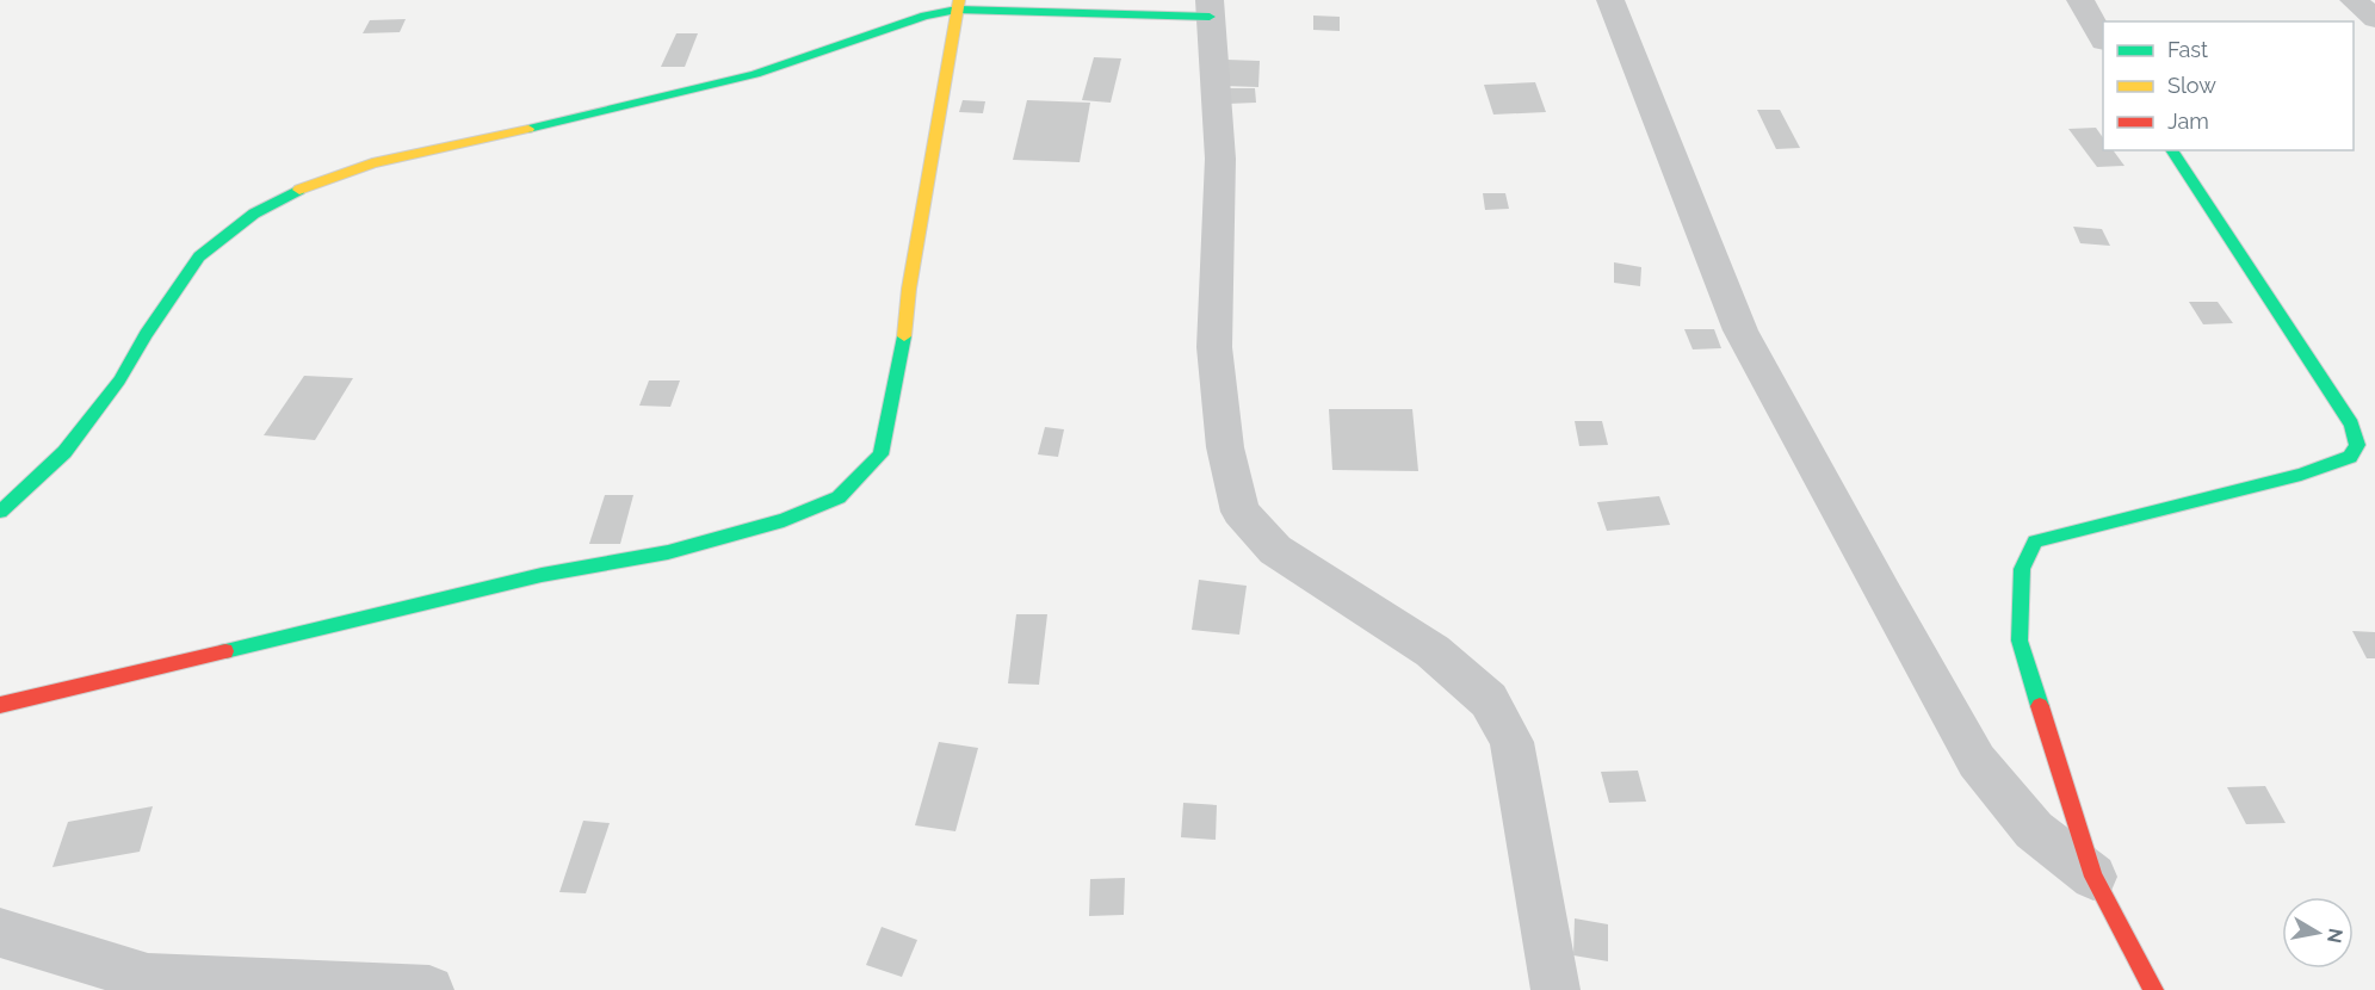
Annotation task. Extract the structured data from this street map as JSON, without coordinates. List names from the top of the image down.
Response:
{
  "legend": ["Fast", "Slow", "Jam"],
  "north": "right"
}
